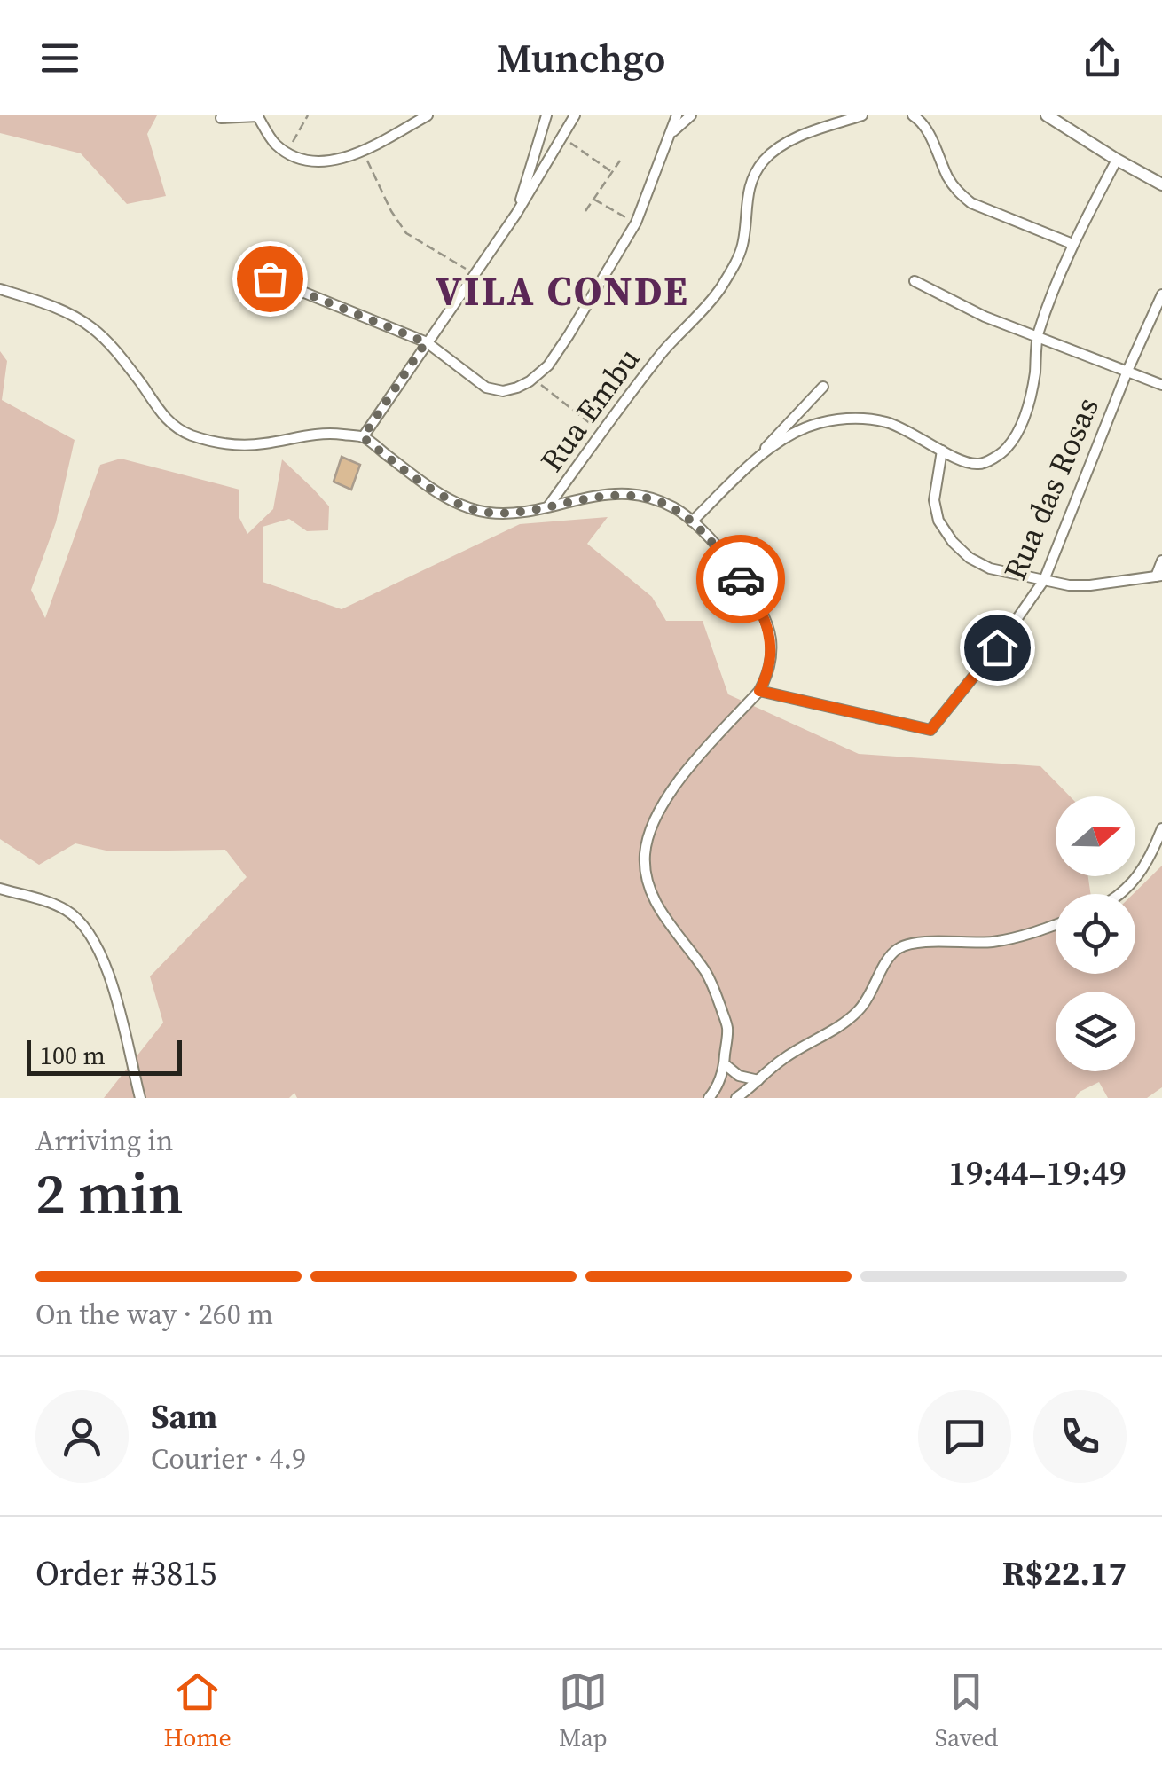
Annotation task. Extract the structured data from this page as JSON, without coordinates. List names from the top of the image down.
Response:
{
  "streets": {
    "street": ["Rua Embu", "Rua das Rosas"]
  },
  "districts": ["VILA CONDE"],
  "scale_bar": "100 m",
  "north": "right",
  "page": {
    "header": "Munchgo",
    "scale": "100 m",
    "heading": ["2 min", "Arriving in", "19:44–19:49"],
    "panel": [
      "Sam",
      "Courier · 4.9",
      "Order #3815",
      "R$22.17"
    ],
    "bar": "On the way · 260 m",
    "tabs": ["Home", "Map", "Saved"]
  }
}
